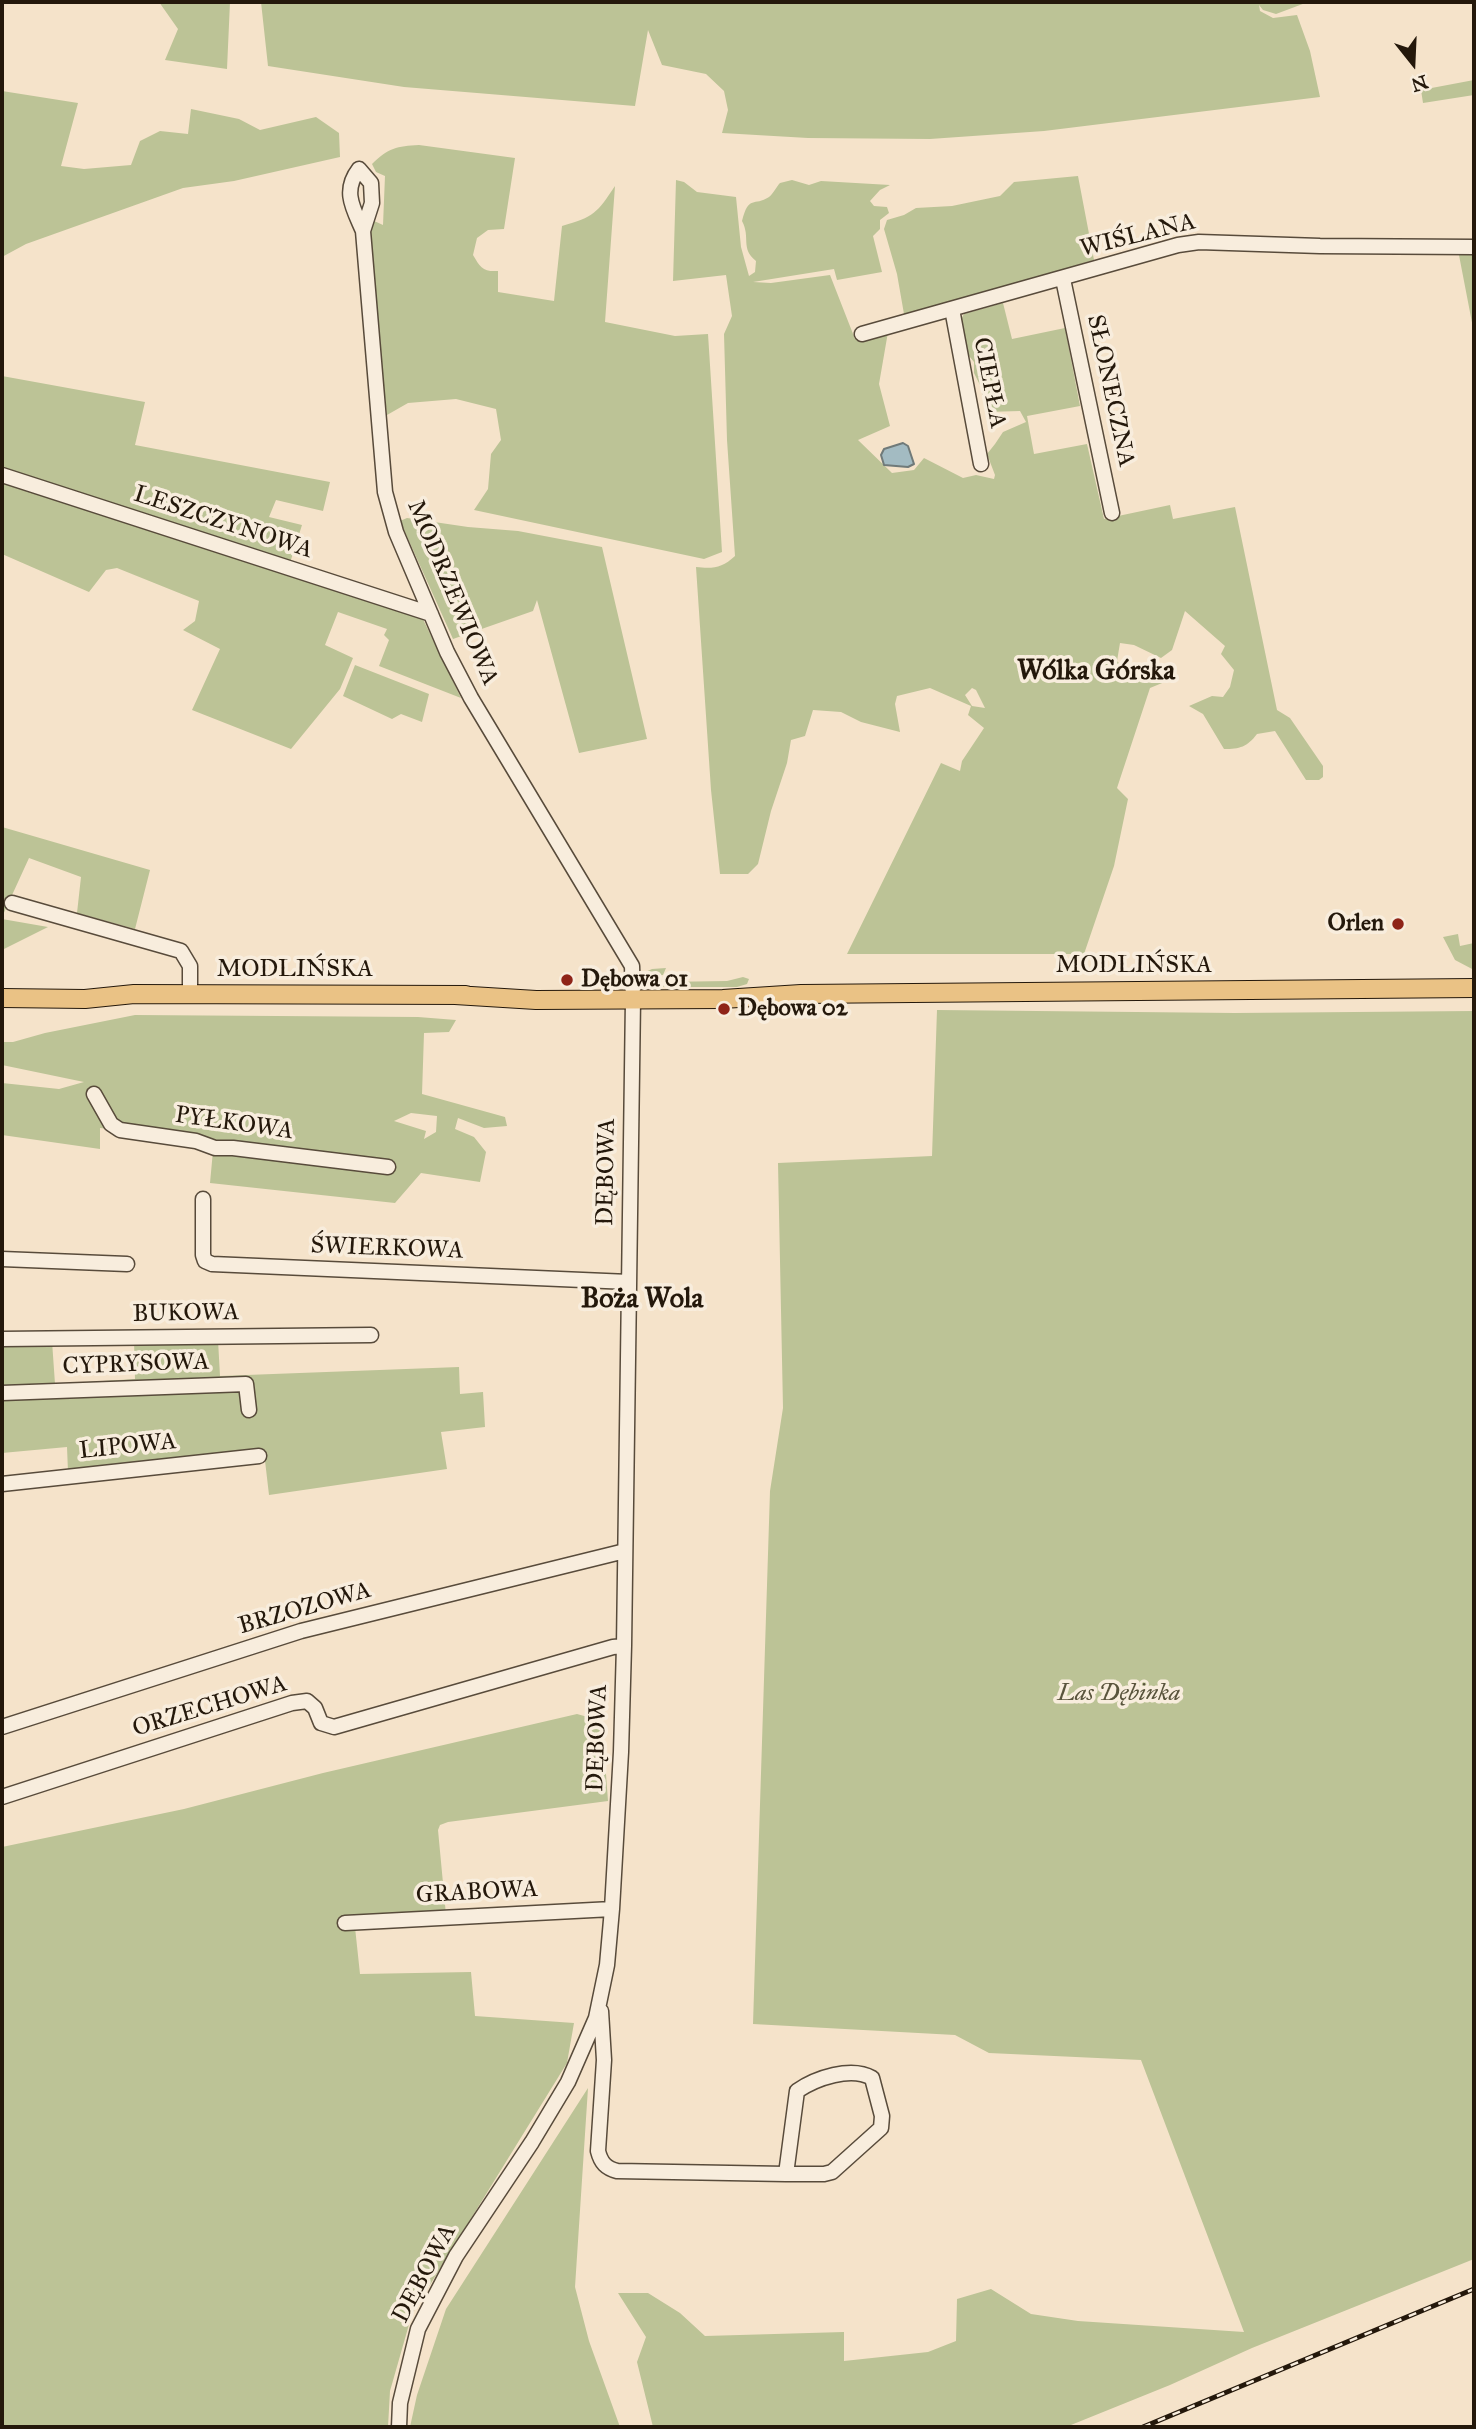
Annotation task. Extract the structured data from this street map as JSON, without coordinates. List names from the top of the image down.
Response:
{
  "streets": {
    "main road": ["MODLIŃSKA"],
    "street": [
      "WIŚLANA",
      "CIEPŁA",
      "SŁONECZNA",
      "LESZCZYNOWA",
      "MODRZEWIOWA",
      "PYŁKOWA",
      "DĘBOWA",
      "ŚWIERKOWA",
      "BUKOWA",
      "CYPRYSOWA",
      "LIPOWA",
      "BRZOZOWA",
      "ORZECHOWA",
      "GRABOWA"
    ]
  },
  "crossings": [
    ["WIŚLANA", "CIEPŁA"],
    ["WIŚLANA", "SŁONECZNA"],
    ["LESZCZYNOWA", "MODRZEWIOWA"],
    ["MODRZEWIOWA", "MODLIŃSKA"],
    ["MODRZEWIOWA", "DĘBOWA"],
    ["MODLIŃSKA", "DĘBOWA"],
    ["DĘBOWA", "ŚWIERKOWA"],
    ["DĘBOWA", "BRZOZOWA"],
    ["DĘBOWA", "ORZECHOWA"],
    ["DĘBOWA", "GRABOWA"]
  ],
  "districts": ["Wólka Górska", "Boża Wola"],
  "parks": ["Las Dębinka"],
  "places": ["Orlen", "Dębowa 01", "Dębowa 02"],
  "north": "bottom"
}
